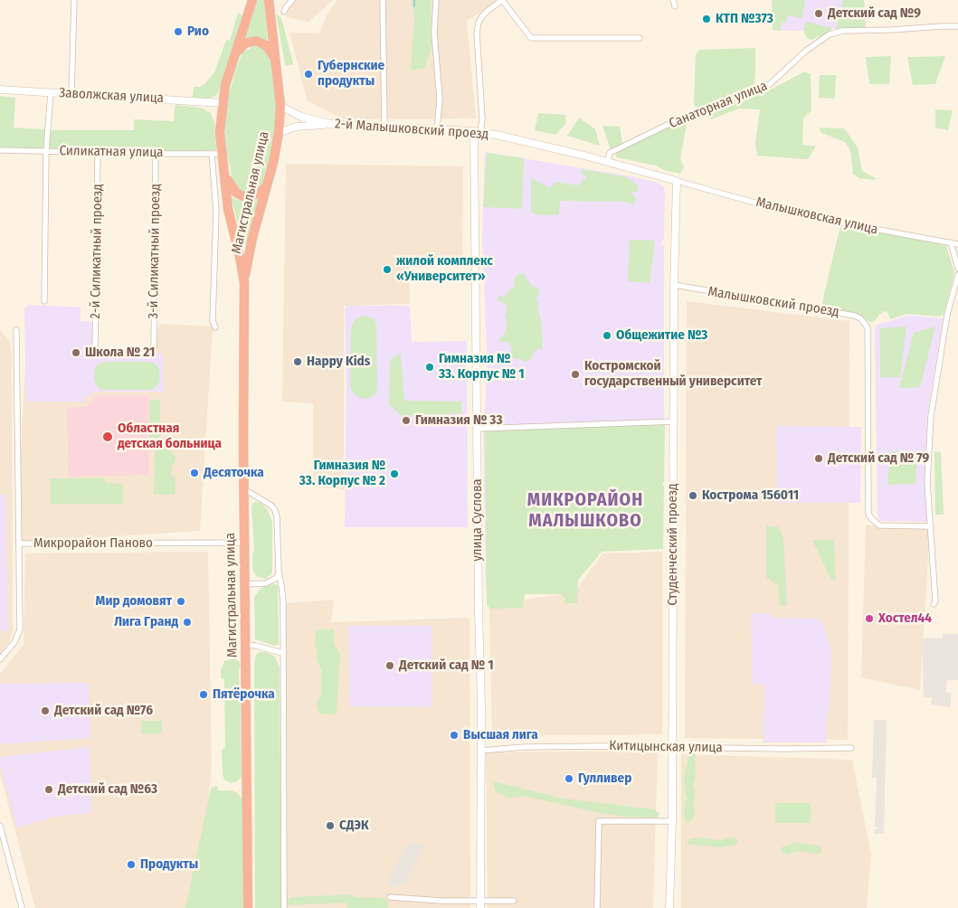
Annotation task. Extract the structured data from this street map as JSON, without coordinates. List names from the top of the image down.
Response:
{
  "streets": {
    "highway": ["Магистральная улица"],
    "street": [
      "Заволжская улица",
      "Санаторная улица",
      "2-й Малышковский проезд",
      "Силикатная улица",
      "Малышковская улица",
      "2-й Силикатный проезд",
      "3-й Силикатный проезд",
      "Малышковский проезд",
      "улица Суслова",
      "Микрорайон Паново",
      "Студенческий проезд",
      "Китицынская улица"
    ]
  },
  "crossings": [
    ["Заволжская улица", "Магистральная улица"],
    ["Санаторная улица", "2-й Малышковский проезд"],
    ["2-й Малышковский проезд", "Магистральная улица"],
    ["2-й Малышковский проезд", "Малышковская улица"],
    ["2-й Малышковский проезд", "улица Суслова"],
    ["2-й Малышковский проезд", "Студенческий проезд"],
    ["Силикатная улица", "Магистральная улица"],
    ["Силикатная улица", "2-й Силикатный проезд"],
    ["Силикатная улица", "3-й Силикатный проезд"],
    ["Магистральная улица", "Микрорайон Паново"],
    ["Малышковская улица", "Студенческий проезд"],
    ["Малышковский проезд", "Студенческий проезд"],
    ["улица Суслова", "Китицынская улица"],
    ["Студенческий проезд", "Китицынская улица"]
  ],
  "districts": ["МИКРОРАЙОН МАЛЫШКОВО"],
  "places": [
    "Детский сад №9",
    "КТП №373",
    "Рио",
    "Губернские продукты",
    "жилой комплекс «Университет»",
    "Общежитие №3",
    "Школа № 21",
    "Happy Kids",
    "Гимназия № 33. Корпус № 1",
    "Костромской государственный университет",
    "Гимназия № 33",
    "Областная детская больница",
    "Детский сад № 79",
    "Десяточка",
    "Гимназия № 33. Корпус № 2",
    "Кострома 156011",
    "Мир домовят",
    "Хостел44",
    "Лига Гранд",
    "Детский сад № 1",
    "Пятёрочка",
    "Детский сад №76",
    "Высшая лига",
    "Гулливер",
    "Детский сад №63",
    "СДЭК",
    "Продукты"
  ]
}
